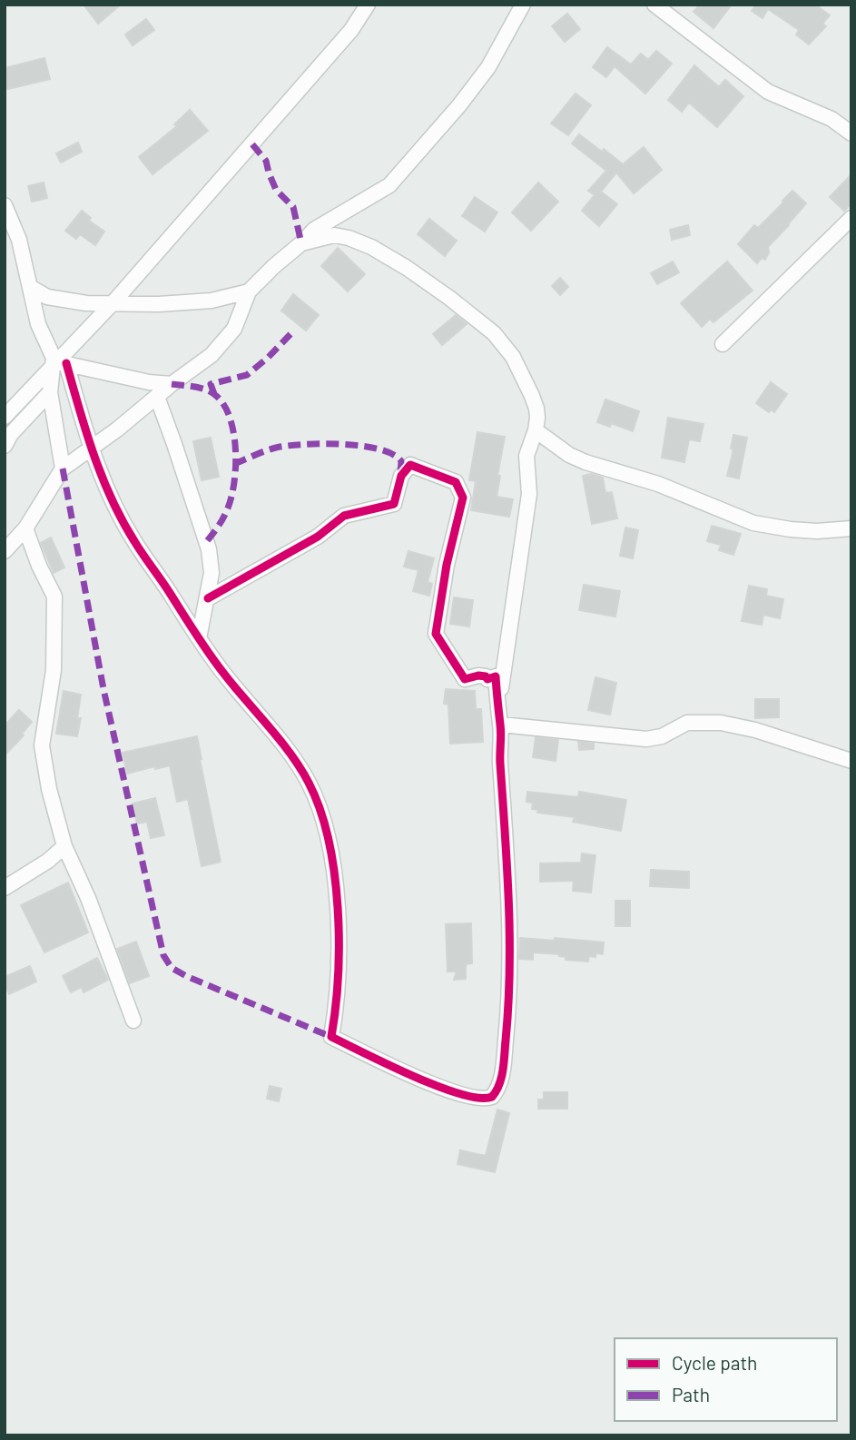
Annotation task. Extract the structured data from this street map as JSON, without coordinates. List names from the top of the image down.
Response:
{
  "legend": ["Cycle path", "Path"]
}
